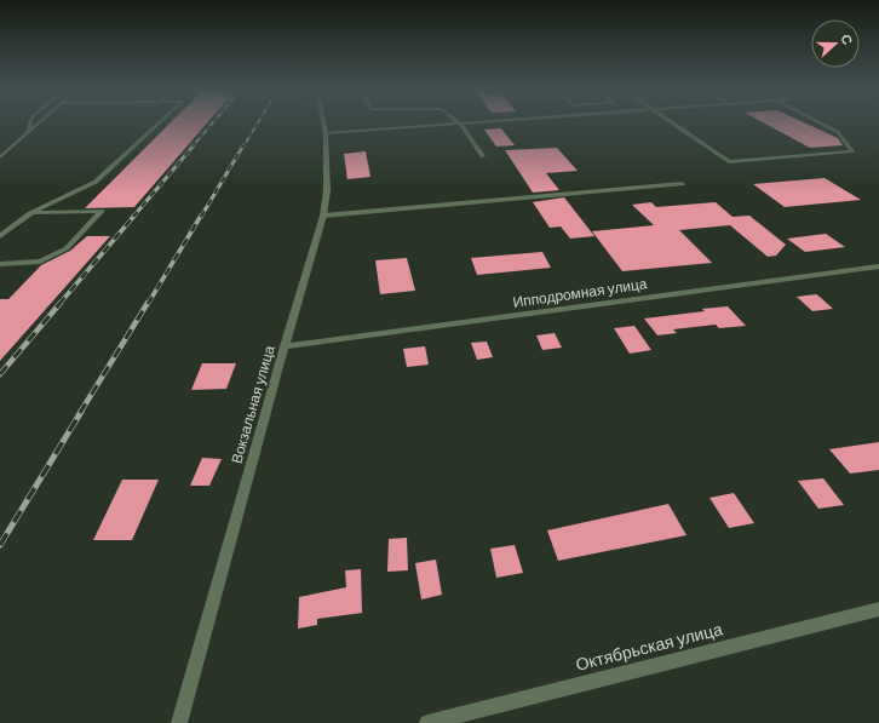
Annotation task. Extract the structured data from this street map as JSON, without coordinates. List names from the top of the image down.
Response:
{
  "streets": {
    "street": ["Ипподромная улица", "Вокзальная улица", "Октябрьская улица"]
  },
  "crossings": [
    ["Ипподромная улица", "Вокзальная улица"]
  ],
  "north": "right"
}
